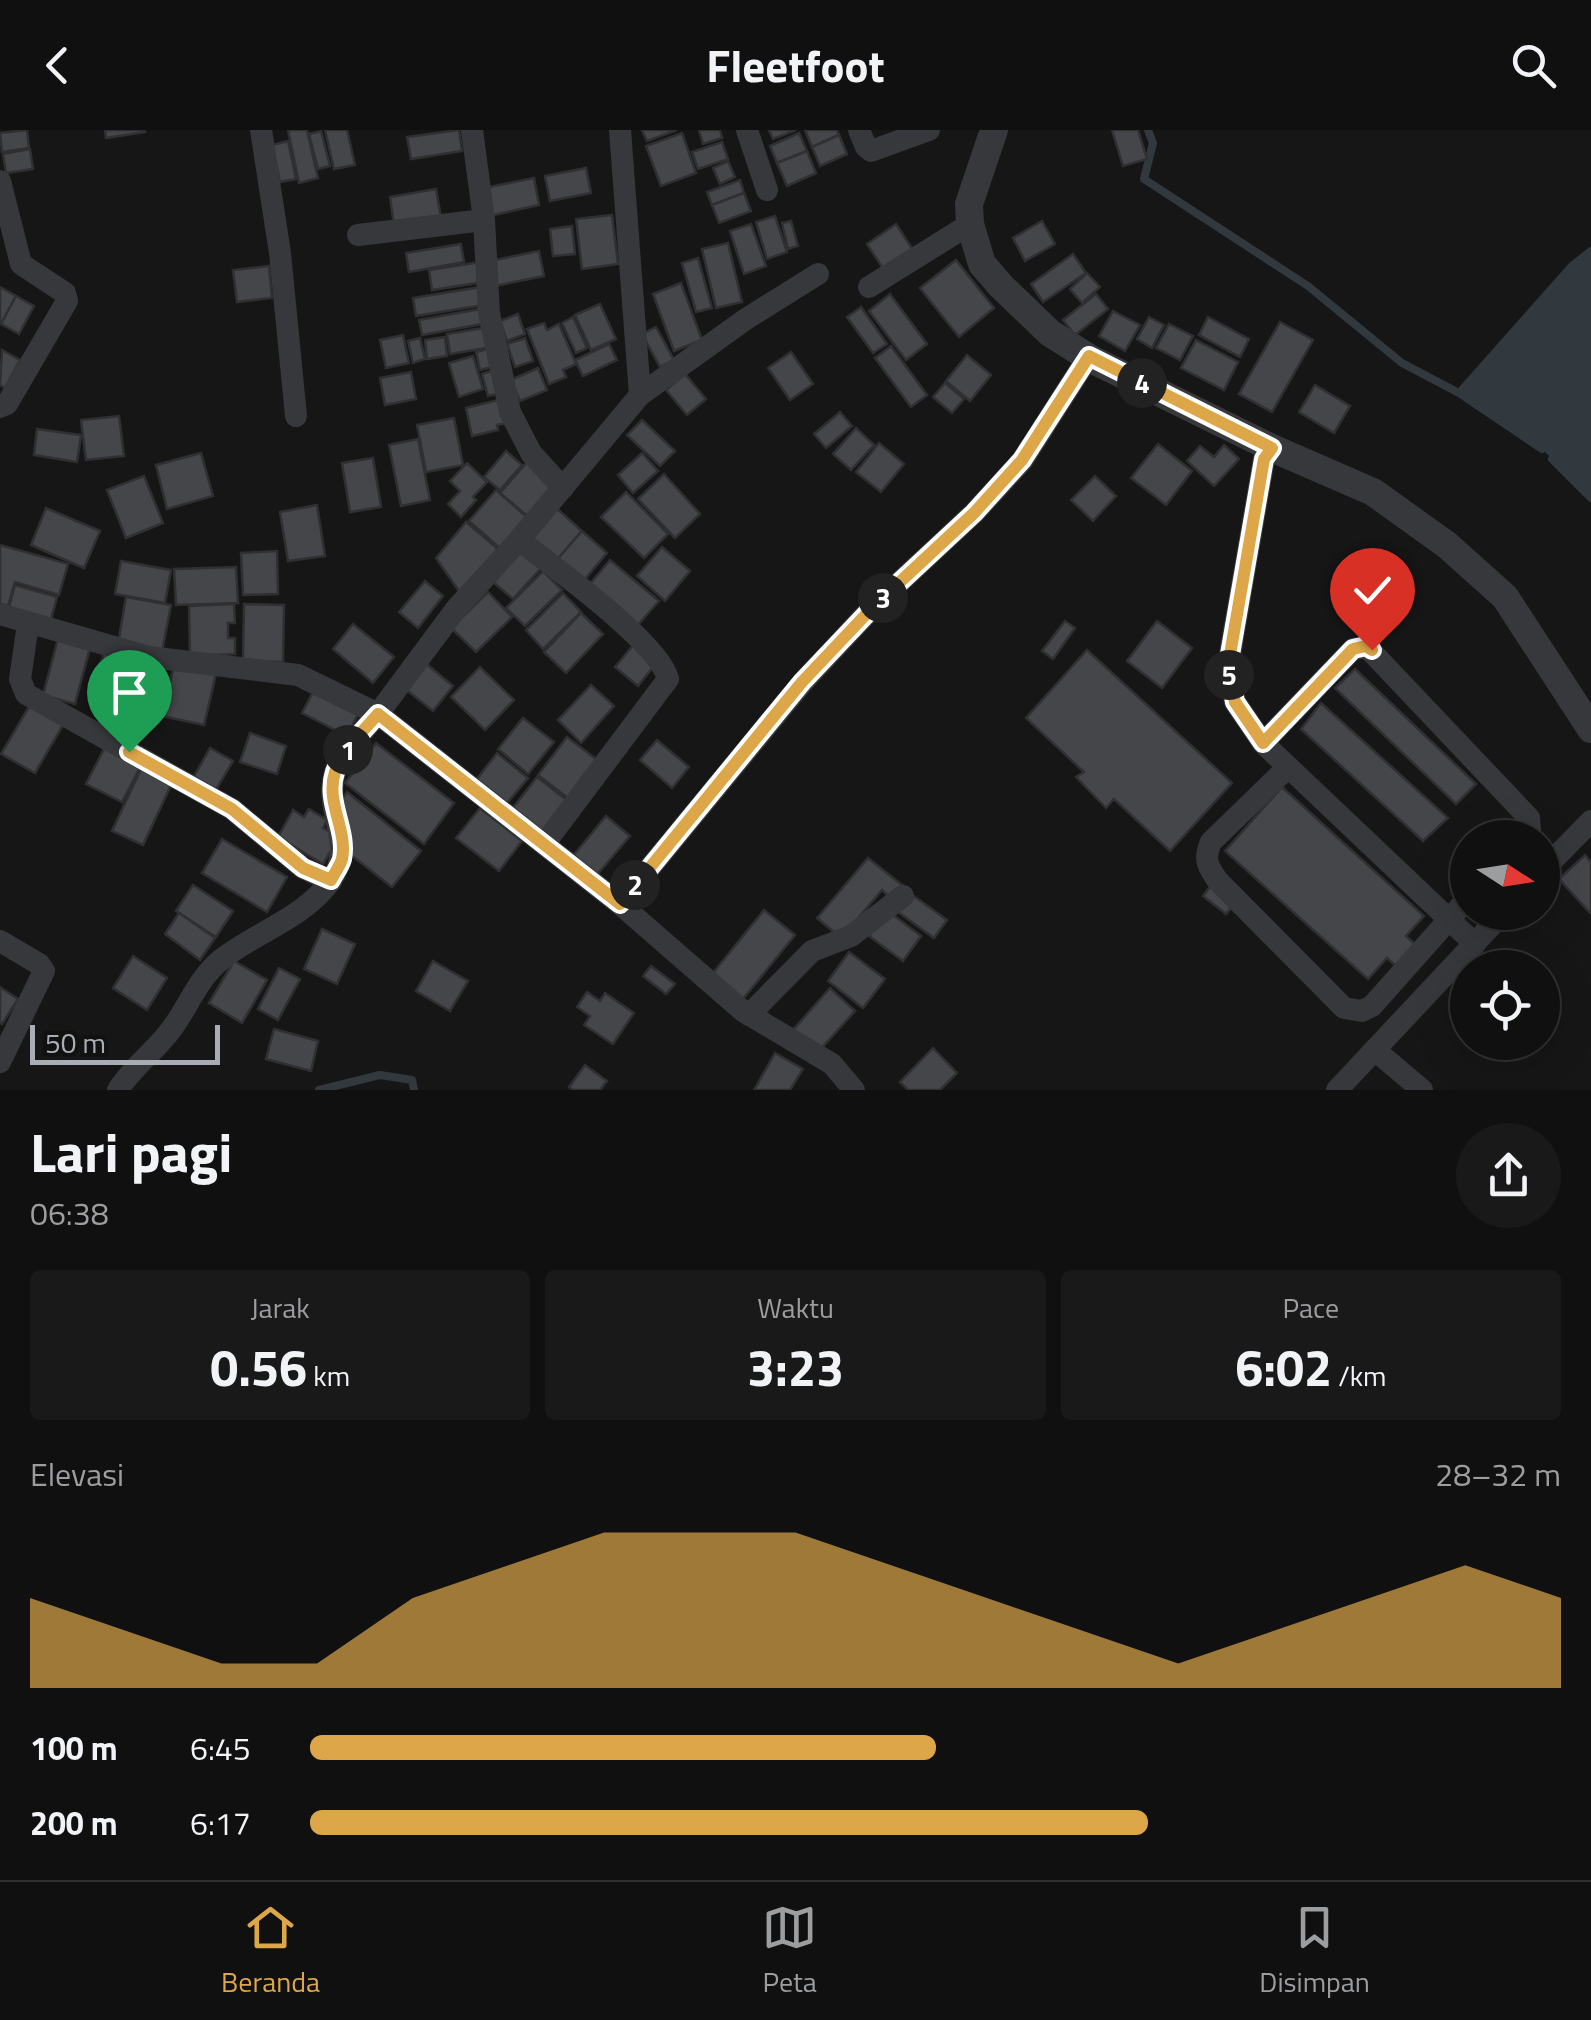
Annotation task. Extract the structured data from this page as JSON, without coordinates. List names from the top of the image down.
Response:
{
  "scale_bar": "50 m",
  "north": "right",
  "page": {
    "header": "Fleetfoot",
    "pins": [
      "4",
      "3",
      "5",
      "1",
      "2"
    ],
    "scale": "50 m",
    "heading": ["Lari pagi", "06:38"],
    "stats": [
      ["Jarak", "0.56 km"],
      ["Waktu", "3:23"],
      ["Pace", "6:02 /km"]
    ],
    "chart": ["Elevasi", "28–32 m"],
    "list": [
      {
        "name": "100 m",
        "note": "6:45"
      },
      {
        "name": "200 m",
        "note": "6:17"
      }
    ],
    "tabs": ["Beranda", "Peta", "Disimpan"]
  }
}
